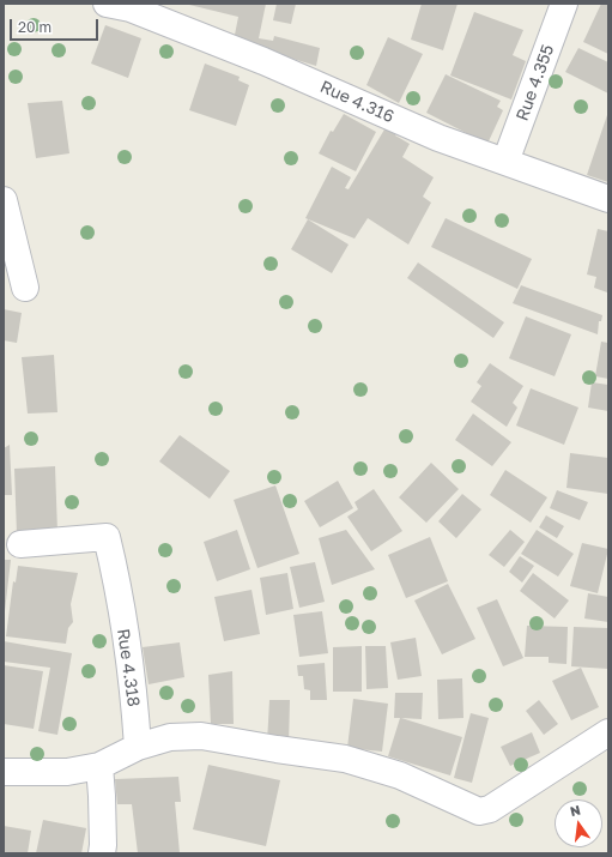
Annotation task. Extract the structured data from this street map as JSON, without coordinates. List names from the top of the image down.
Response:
{
  "streets": {
    "street": ["Rue 4.355", "Rue 4.316", "Rue 4.318"]
  },
  "crossings": [
    ["Rue 4.355", "Rue 4.316"]
  ],
  "scale_bar": "20 m",
  "north": "top"
}
